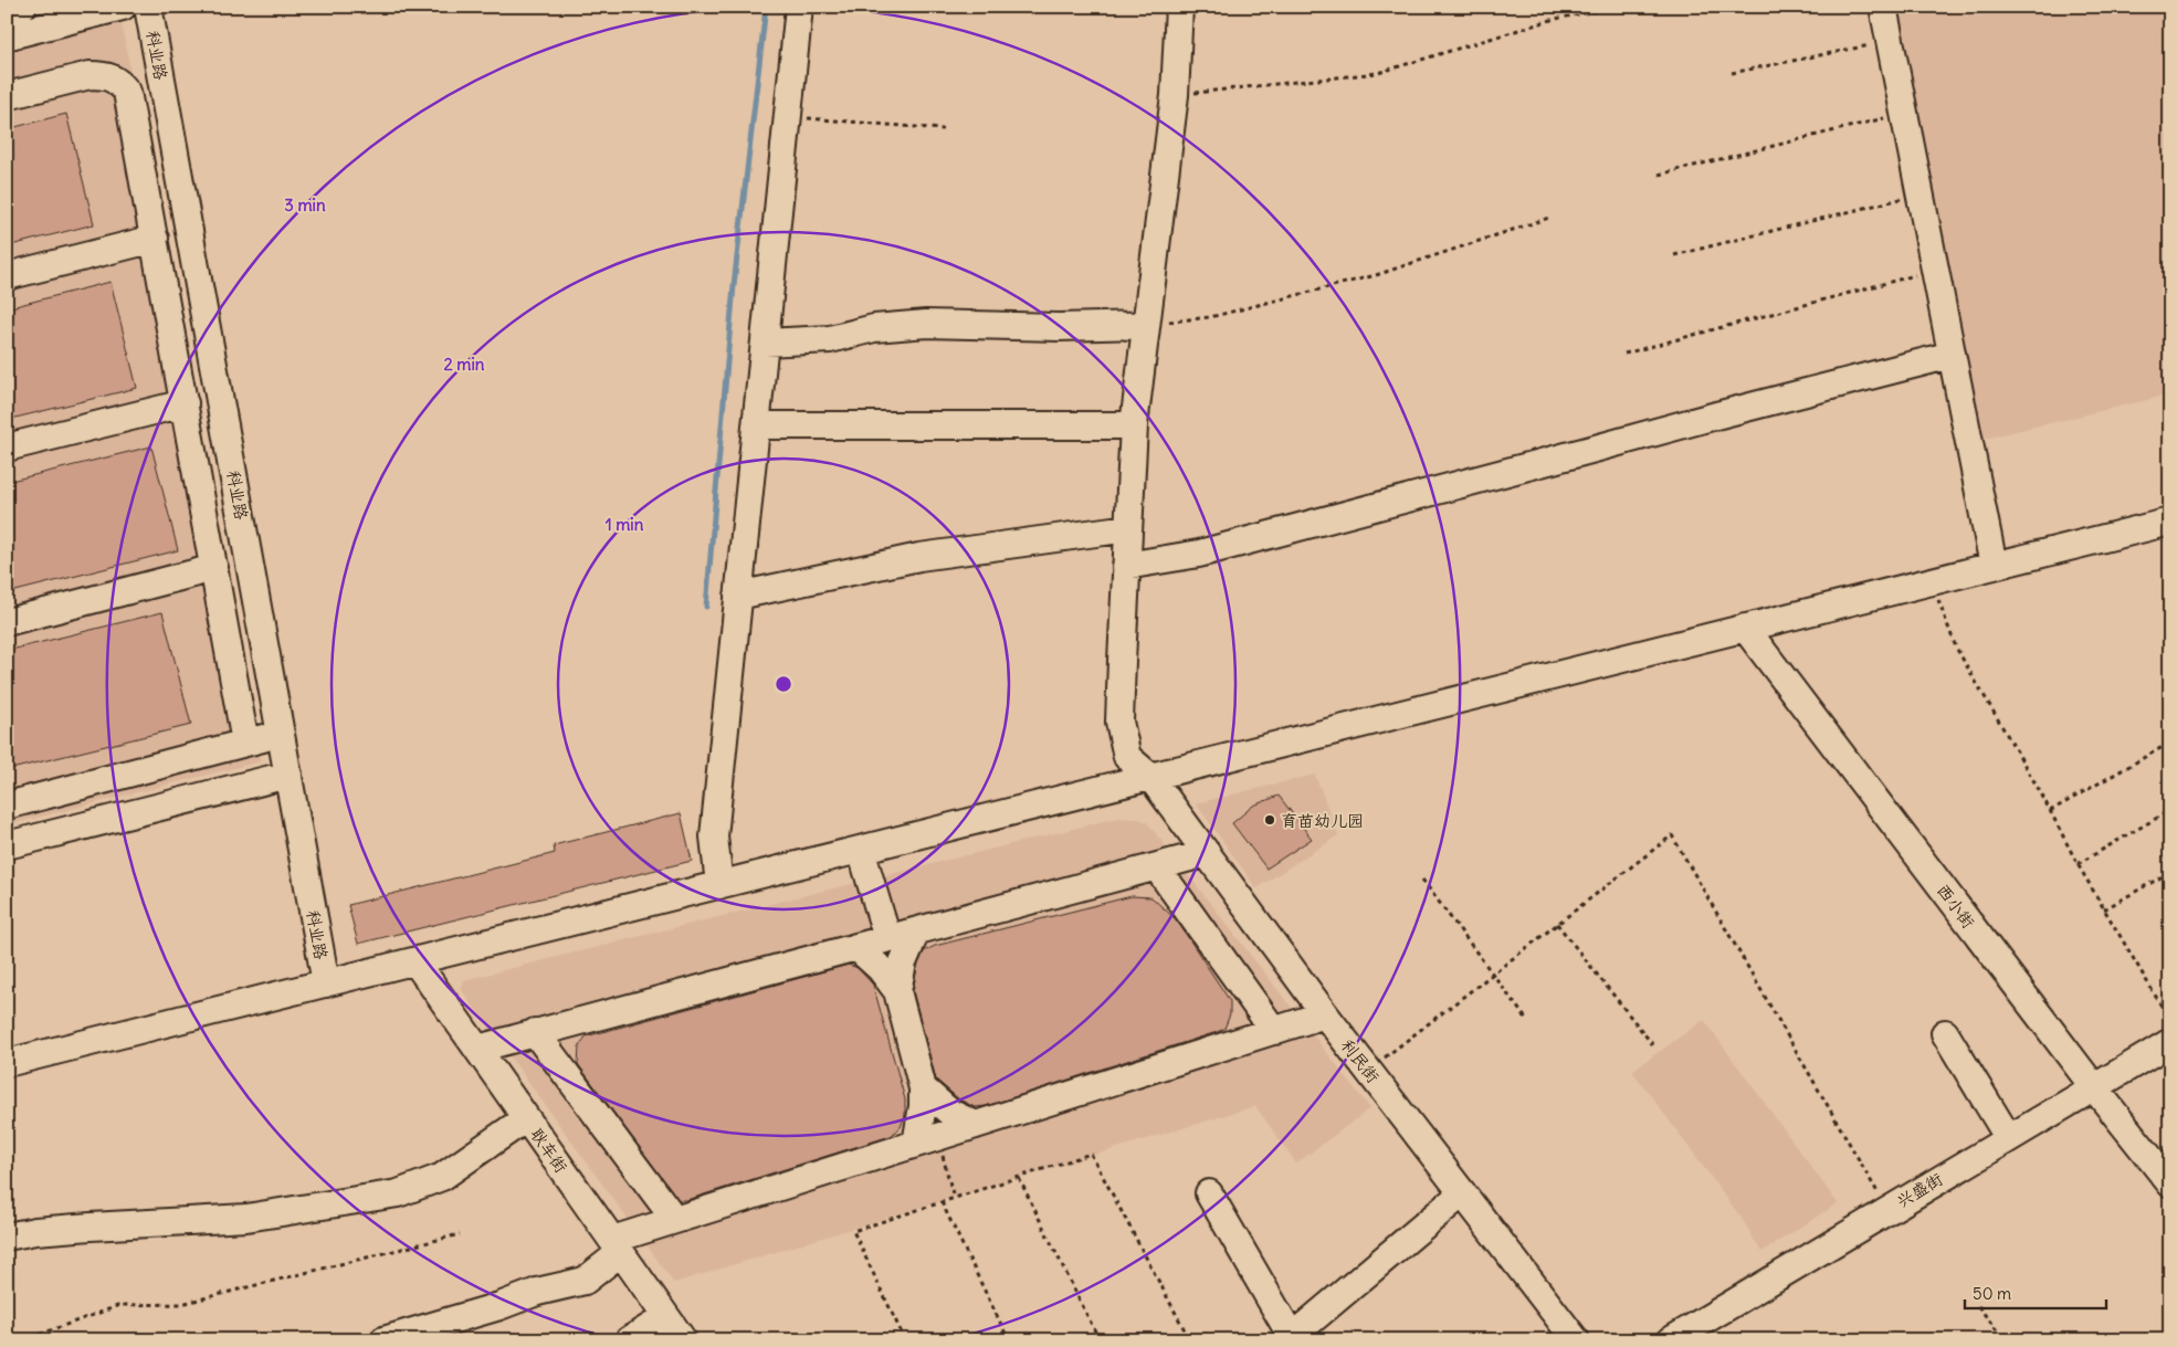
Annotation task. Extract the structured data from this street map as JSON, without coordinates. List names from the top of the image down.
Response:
{
  "streets": {
    "street": [
      "科业路",
      "西小街",
      "利民街",
      "耿车街",
      "兴盛街"
    ]
  },
  "crossings": [
    ["西小街", "兴盛街"]
  ],
  "places": ["育苗幼儿园"],
  "scale_bar": "50 m",
  "rings": ["3 min", "2 min", "1 min"]
}
